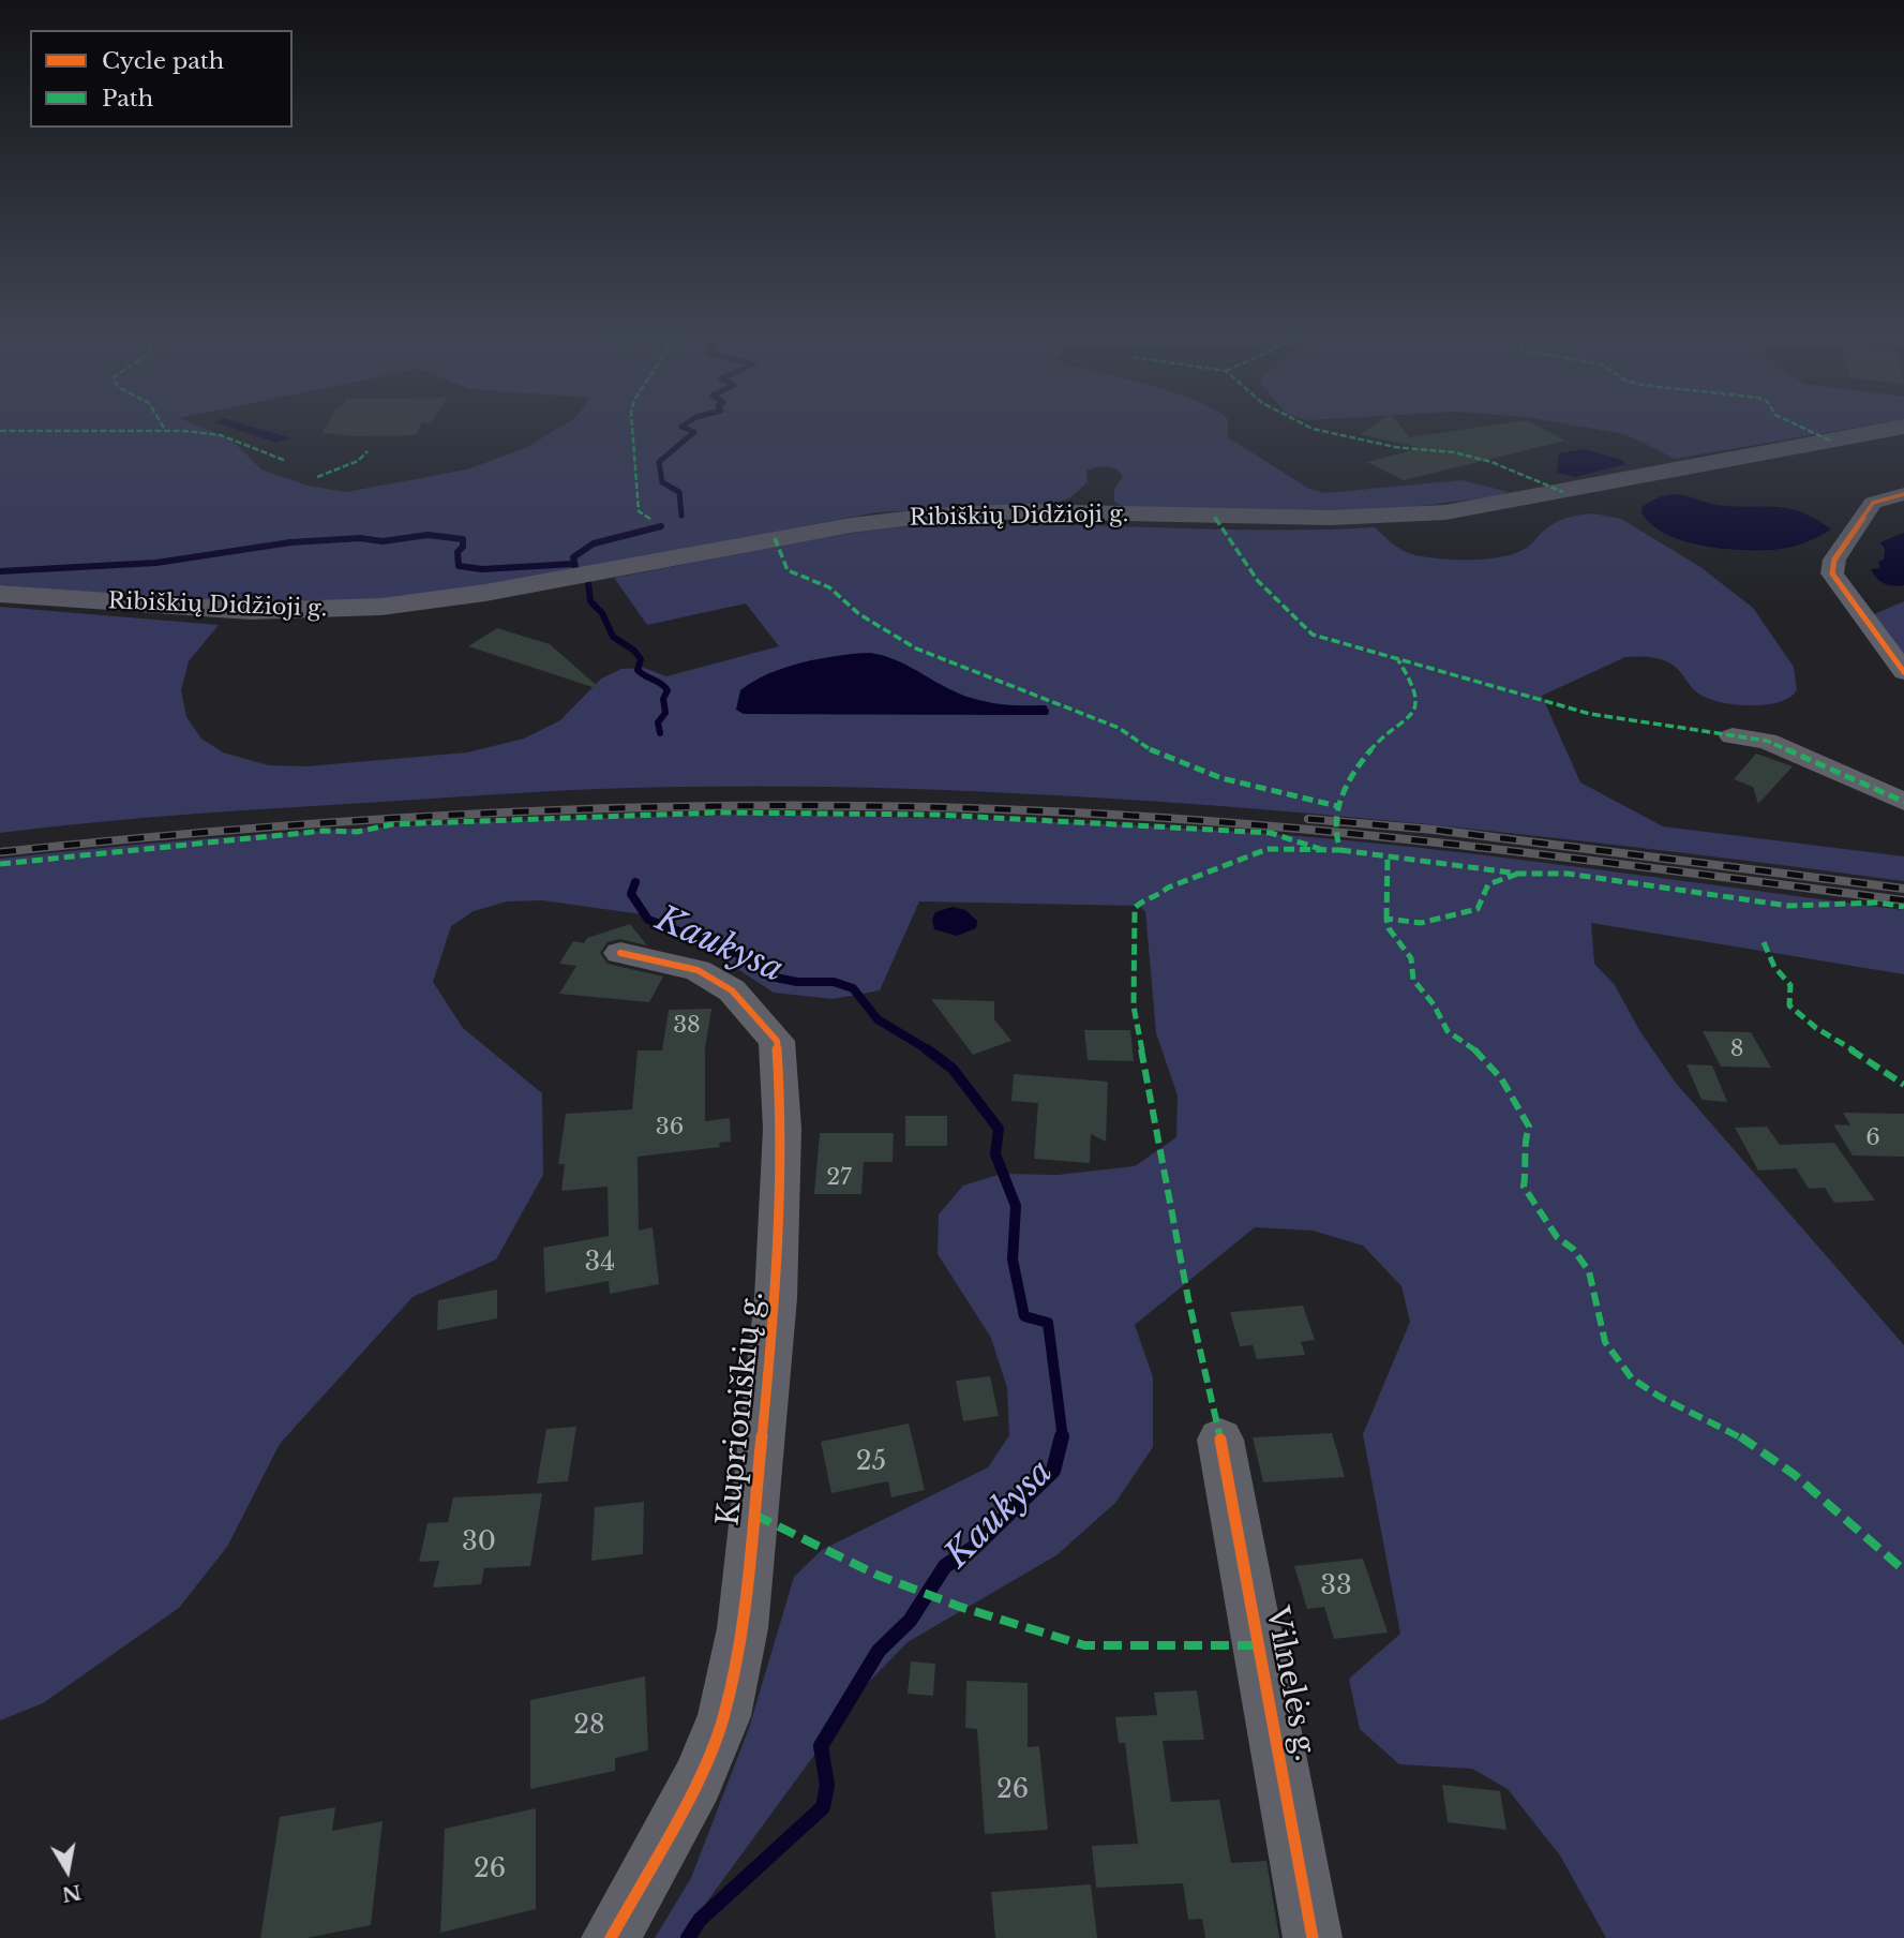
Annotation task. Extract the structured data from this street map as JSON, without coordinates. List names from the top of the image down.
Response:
{
  "streets": {
    "main road": ["Ribiškių Didžioji g."],
    "street": ["Kuprioniškių g.", "Vilnelės g."]
  },
  "water": ["Kaukysa"],
  "house_numbers": [
    "38",
    "8",
    "36",
    "6",
    "27",
    "34",
    "25",
    "30",
    "33",
    "28",
    "26",
    "26"
  ],
  "legend": ["Cycle path", "Path"],
  "north": "bottom"
}
